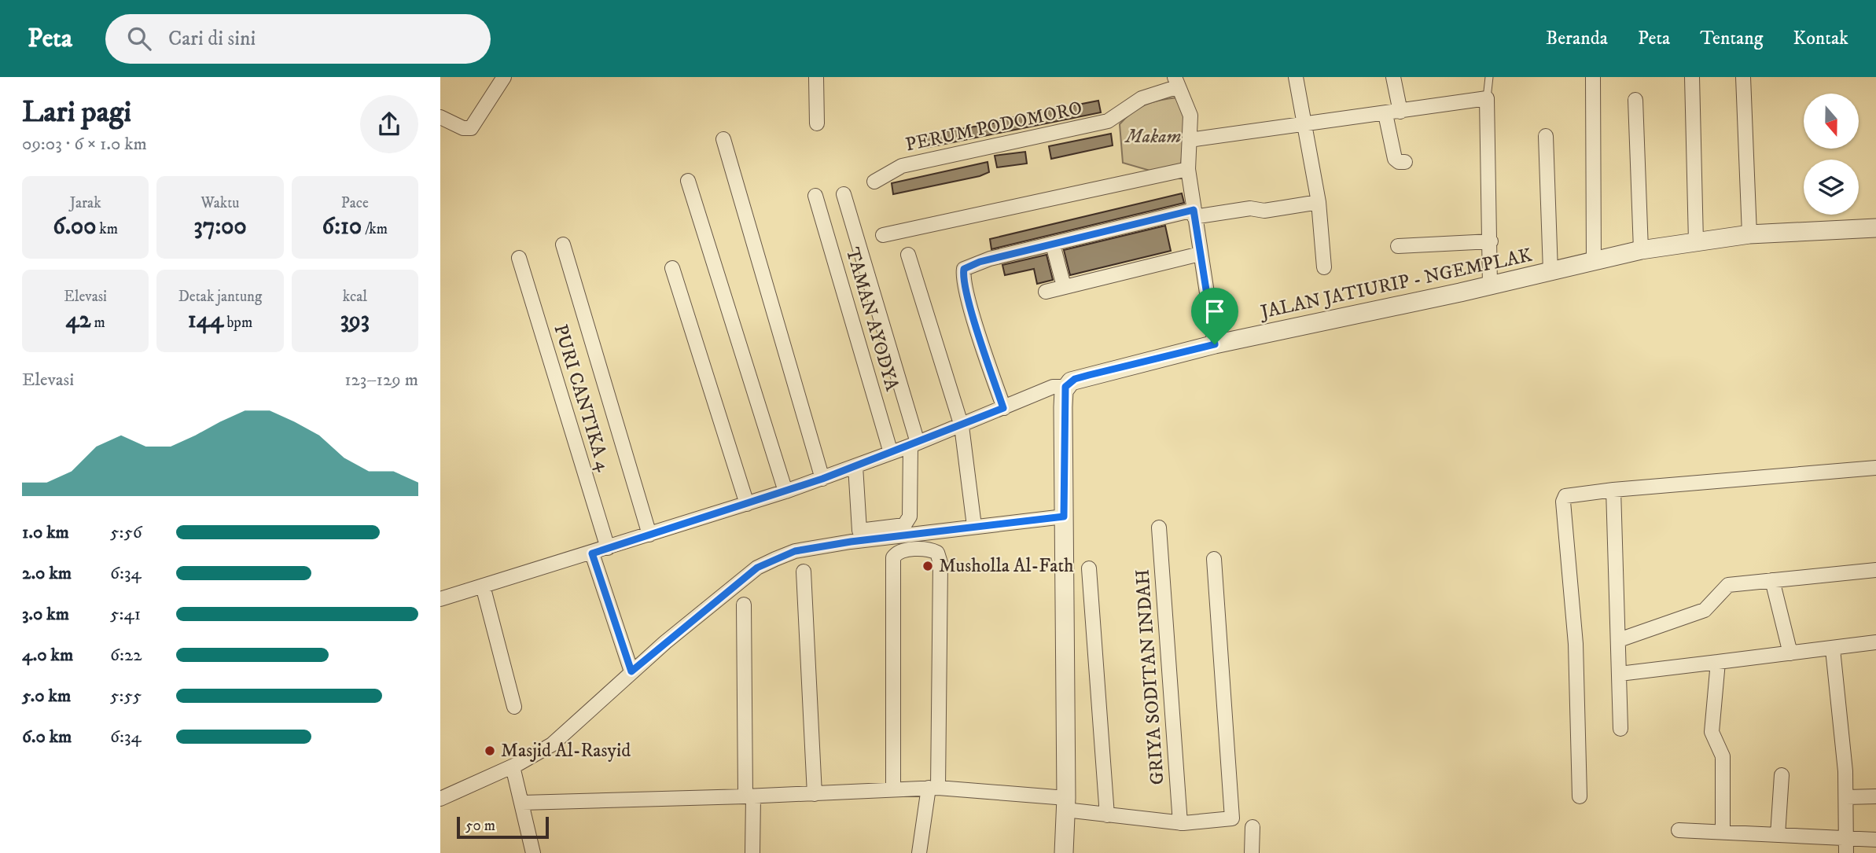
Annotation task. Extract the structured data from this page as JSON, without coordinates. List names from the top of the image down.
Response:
{
  "streets": {
    "street": [
      "PERUM PODOMORO",
      "JALAN JATIURIP - NGEMPLAK",
      "TAMAN AYODYA",
      "PURI CANTIKA 4",
      "GRIYA SODITAN INDAH"
    ]
  },
  "parks": ["Makam"],
  "places": ["Musholla Al-Fath", "Masjid Al-Rasyid"],
  "scale_bar": "50 m",
  "north": "bottom",
  "page": {
    "header": "Peta",
    "search": "Cari di sini",
    "nav": [
      "Beranda",
      "Peta",
      "Tentang",
      "Kontak"
    ],
    "heading": ["Lari pagi", "09:03 · 6 × 1.0 km"],
    "stats": [
      ["Jarak", "6.00 km"],
      ["Waktu", "37:00"],
      ["Pace", "6:10 /km"],
      ["Elevasi", "42 m"],
      ["Detak jantung", "144 bpm"],
      ["kcal", "393"]
    ],
    "chart": ["Elevasi", "123–129 m"],
    "list": [
      {
        "name": "1.0 km",
        "note": "5:56"
      },
      {
        "name": "2.0 km",
        "note": "6:34"
      },
      {
        "name": "3.0 km",
        "note": "5:41"
      },
      {
        "name": "4.0 km",
        "note": "6:22"
      },
      {
        "name": "5.0 km",
        "note": "5:55"
      },
      {
        "name": "6.0 km",
        "note": "6:34"
      }
    ],
    "scale": "50 m"
  }
}
